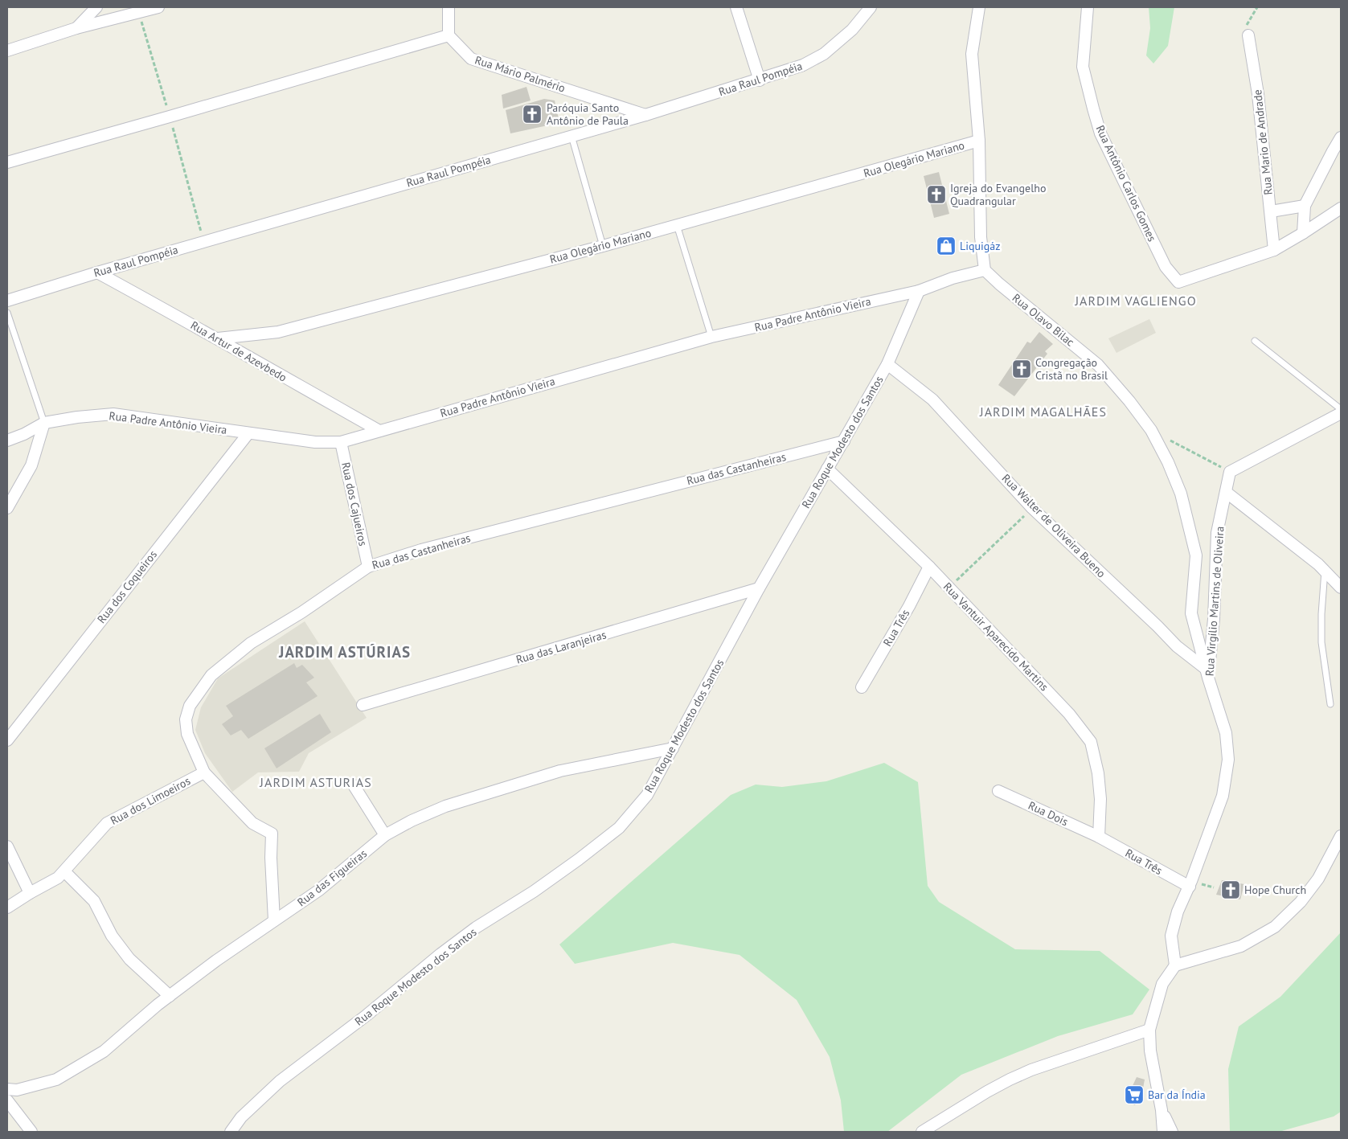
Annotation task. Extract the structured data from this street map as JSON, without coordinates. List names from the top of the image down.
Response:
{
  "streets": {
    "street": [
      "Rua Mário Palmério",
      "Rua Raul Pompéia",
      "Rua Mario de Andrade",
      "Rua Olegário Mariano",
      "Rua Antônio Carlos Gomes",
      "Rua Padre Antônio Vieira",
      "Rua Olavo Bilac",
      "Rua Artur de Azevbedo",
      "Rua Roque Modesto dos Santos",
      "Rua das Castanheiras",
      "Rua dos Cajueiros",
      "Rua Walter de Oliveira Bueno",
      "Rua dos Coqueiros",
      "Rua Virgílio Martins de Oliveira",
      "Rua Três",
      "Rua Vantuir Aparecido Martins",
      "Rua das Laranjeiras",
      "Rua dos Limoeiros",
      "Rua Dois",
      "Rua das Figueiras"
    ]
  },
  "crossings": [
    ["Rua Mário Palmério", "Rua Raul Pompéia"],
    ["Rua Raul Pompéia", "Rua Artur de Azevbedo"],
    ["Rua Mario de Andrade", "Rua Antônio Carlos Gomes"],
    ["Rua Olegário Mariano", "Rua Artur de Azevbedo"],
    ["Rua Padre Antônio Vieira", "Rua Olavo Bilac"],
    ["Rua Padre Antônio Vieira", "Rua Artur de Azevbedo"],
    ["Rua Padre Antônio Vieira", "Rua Roque Modesto dos Santos"],
    ["Rua Padre Antônio Vieira", "Rua dos Cajueiros"],
    ["Rua Padre Antônio Vieira", "Rua dos Coqueiros"],
    ["Rua Olavo Bilac", "Rua Walter de Oliveira Bueno"],
    ["Rua Olavo Bilac", "Rua Virgílio Martins de Oliveira"],
    ["Rua Roque Modesto dos Santos", "Rua das Castanheiras"],
    ["Rua Roque Modesto dos Santos", "Rua Walter de Oliveira Bueno"],
    ["Rua Roque Modesto dos Santos", "Rua Vantuir Aparecido Martins"],
    ["Rua Roque Modesto dos Santos", "Rua das Laranjeiras"],
    ["Rua Roque Modesto dos Santos", "Rua das Figueiras"],
    ["Rua das Castanheiras", "Rua dos Cajueiros"],
    ["Rua das Castanheiras", "Rua dos Limoeiros"],
    ["Rua das Castanheiras", "Rua das Figueiras"],
    ["Rua Walter de Oliveira Bueno", "Rua Virgílio Martins de Oliveira"],
    ["Rua Virgílio Martins de Oliveira", "Rua Três"],
    ["Rua Três", "Rua Vantuir Aparecido Martins"],
    ["Rua Três", "Rua Dois"],
    ["Rua Vantuir Aparecido Martins", "Rua Dois"]
  ],
  "districts": [
    "JARDIM VAGLIENGO",
    "JARDIM MAGALHÃES",
    "JARDIM ASTÚRIAS",
    "JARDIM ASTURIAS"
  ],
  "places": {
    "church": [
      "Paróquia Santo Antônio de Paula",
      "Igreja do Evangelho Quadrangular",
      "Congregação Cristã no Brasil",
      "Hope Church"
    ],
    "shop": ["Liquigáz"],
    "supermarket": ["Bar da Índia"]
  }
}
